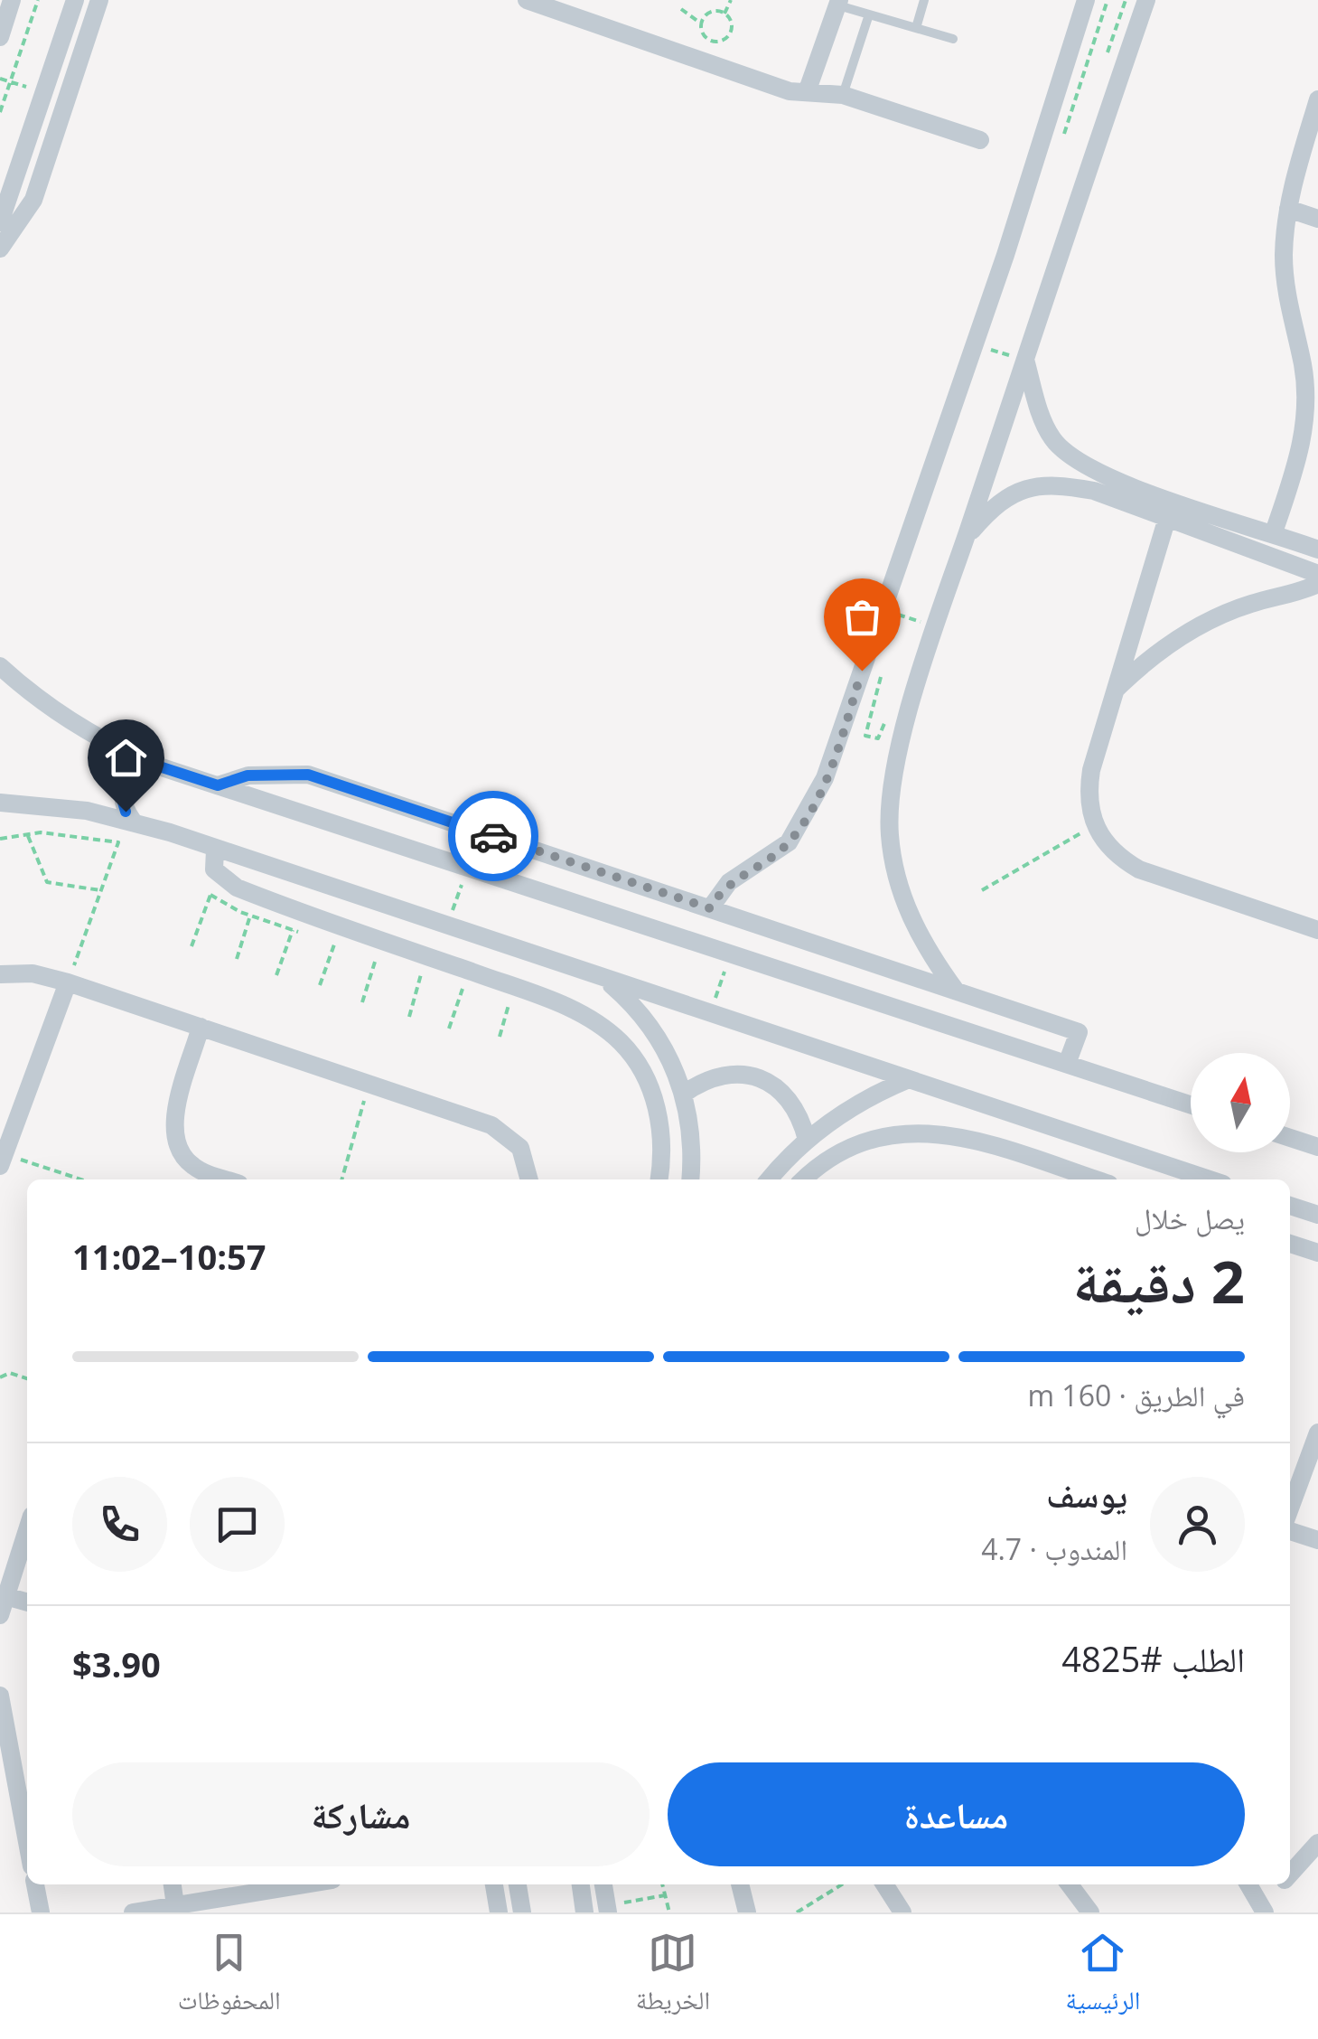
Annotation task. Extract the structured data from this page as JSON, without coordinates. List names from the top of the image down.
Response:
{
  "north": "top",
  "page": {
    "heading": ["2 دقيقة", "يصل خلال", "10:57–11:02"],
    "panel": [
      "يوسف",
      "المندوب · 4.7",
      "الطلب #4825",
      "$3.90"
    ],
    "bar": "في الطريق · 160 m",
    "buttons": ["مساعدة", "مشاركة"],
    "tabs": ["الرئيسية", "الخريطة", "المحفوظات"]
  }
}
